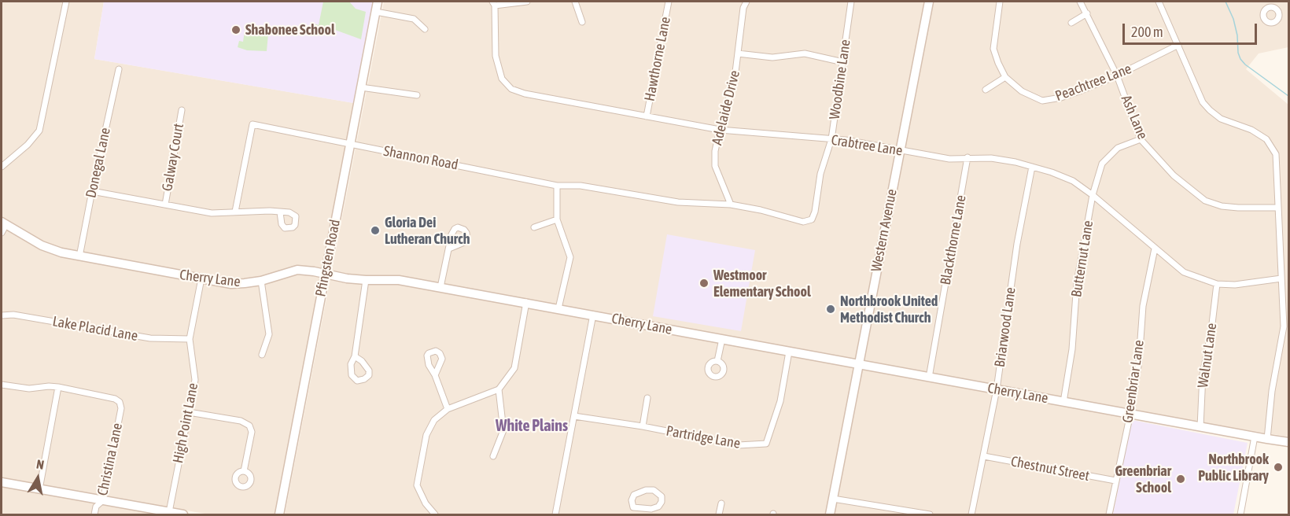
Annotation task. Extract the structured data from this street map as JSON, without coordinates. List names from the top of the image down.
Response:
{
  "streets": {
    "street": [
      "Hawthorne Lane",
      "Woodbine Lane",
      "Peachtree Lane",
      "Adelaide Drive",
      "Ash Lane",
      "Crabtree Lane",
      "Galway Court",
      "Shannon Road",
      "Donegal Lane",
      "Western Avenue",
      "Blackthorne Lane",
      "Pfingsten Road",
      "Butternut Lane",
      "Cherry Lane",
      "Briarwood Lane",
      "Lake Placid Lane",
      "Walnut Lane",
      "Greenbriar Lane",
      "High Point Lane",
      "Partridge Lane",
      "Christina Lane",
      "Chestnut Street"
    ]
  },
  "crossings": [
    ["Hawthorne Lane", "Crabtree Lane"],
    ["Woodbine Lane", "Crabtree Lane"],
    ["Woodbine Lane", "Shannon Road"],
    ["Peachtree Lane", "Ash Lane"],
    ["Adelaide Drive", "Crabtree Lane"],
    ["Adelaide Drive", "Shannon Road"],
    ["Ash Lane", "Butternut Lane"],
    ["Crabtree Lane", "Western Avenue"],
    ["Crabtree Lane", "Blackthorne Lane"],
    ["Crabtree Lane", "Butternut Lane"],
    ["Crabtree Lane", "Briarwood Lane"],
    ["Crabtree Lane", "Walnut Lane"],
    ["Crabtree Lane", "Greenbriar Lane"],
    ["Shannon Road", "Pfingsten Road"],
    ["Donegal Lane", "Cherry Lane"],
    ["Western Avenue", "Cherry Lane"],
    ["Blackthorne Lane", "Cherry Lane"],
    ["Pfingsten Road", "Cherry Lane"],
    ["Butternut Lane", "Cherry Lane"],
    ["Cherry Lane", "Briarwood Lane"],
    ["Cherry Lane", "Walnut Lane"],
    ["Cherry Lane", "Greenbriar Lane"],
    ["Cherry Lane", "High Point Lane"],
    ["Cherry Lane", "Partridge Lane"],
    ["Briarwood Lane", "Chestnut Street"],
    ["Lake Placid Lane", "High Point Lane"],
    ["Greenbriar Lane", "Chestnut Street"]
  ],
  "districts": ["White Plains"],
  "places": [
    "Shabonee School",
    "Gloria Dei Lutheran Church",
    "Westmoor Elementary School",
    "Northbrook United Methodist Church",
    "Northbrook Public Library",
    "Greenbriar School"
  ],
  "scale_bar": "200 m",
  "north": "top"
}
